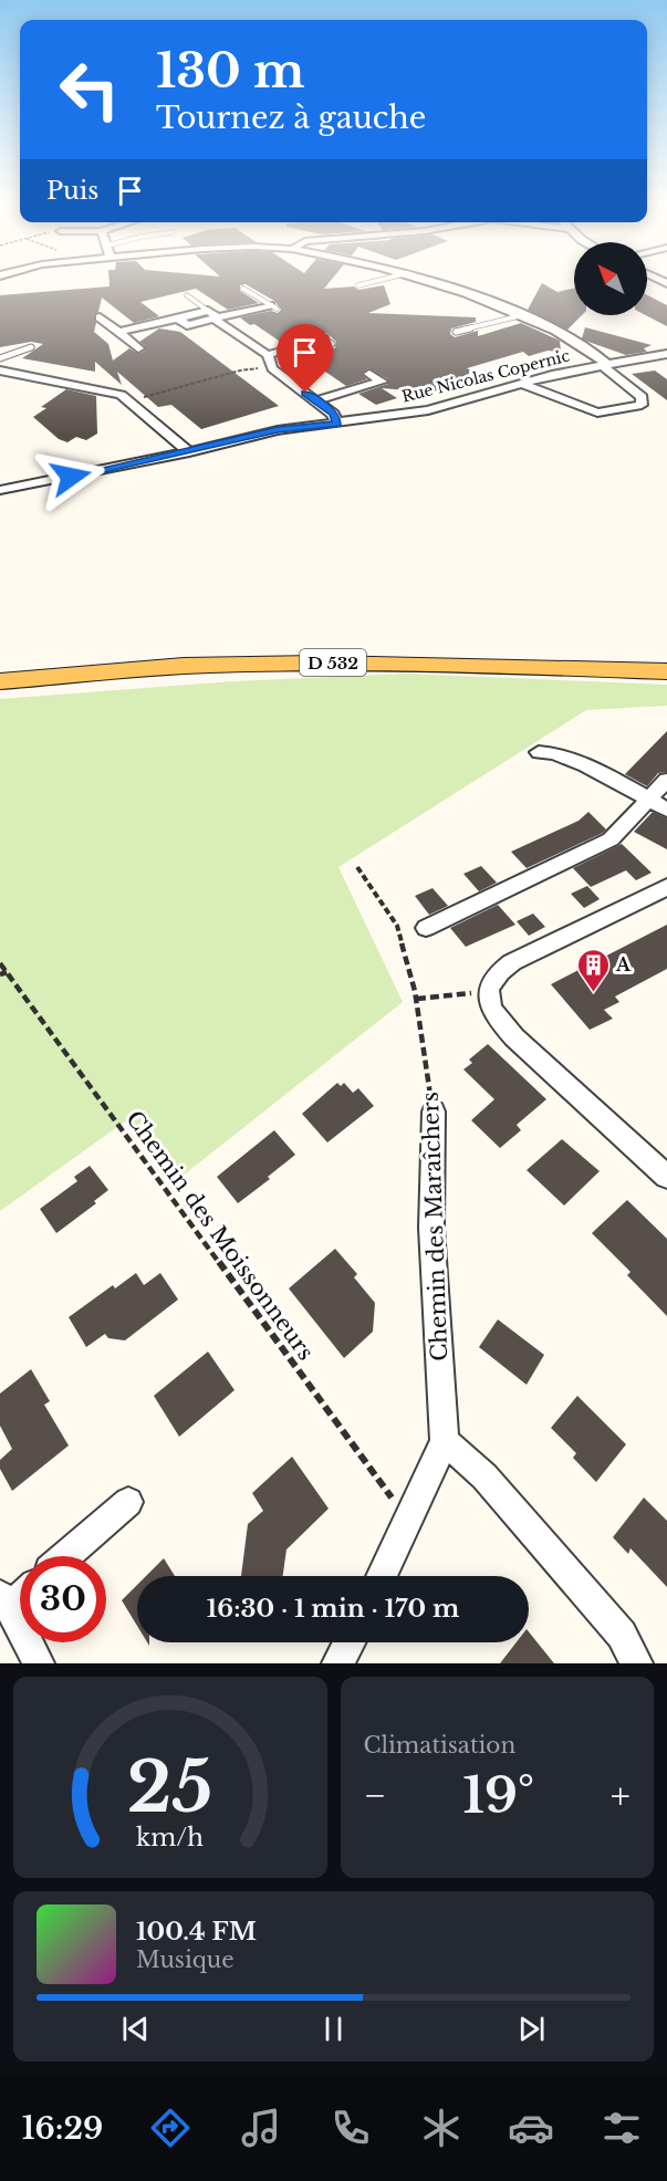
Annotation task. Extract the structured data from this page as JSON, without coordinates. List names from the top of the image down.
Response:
{
  "streets": {
    "main road": ["D 532"],
    "street": ["Rue Nicolas Copernic", "Chemin des Maraîchers"],
    "path": ["Chemin des Moissonneurs"]
  },
  "crossings": [
    ["Chemin des Maraîchers", "Chemin des Moissonneurs"]
  ],
  "places": {
    "building": ["A"]
  },
  "north": "top left",
  "page": {
    "turn": ["130 m", "Tournez à gauche"],
    "then": "Puis",
    "limit": "30",
    "trip": "16:30 · 1 min · 170 m",
    "tile": "Climatisation",
    "heat": ["−", "19°", "+"],
    "song": ["100.4 FM", "Musique"],
    "tabs": "16:29",
    "gauge": ["25", "km/h"]
  }
}
